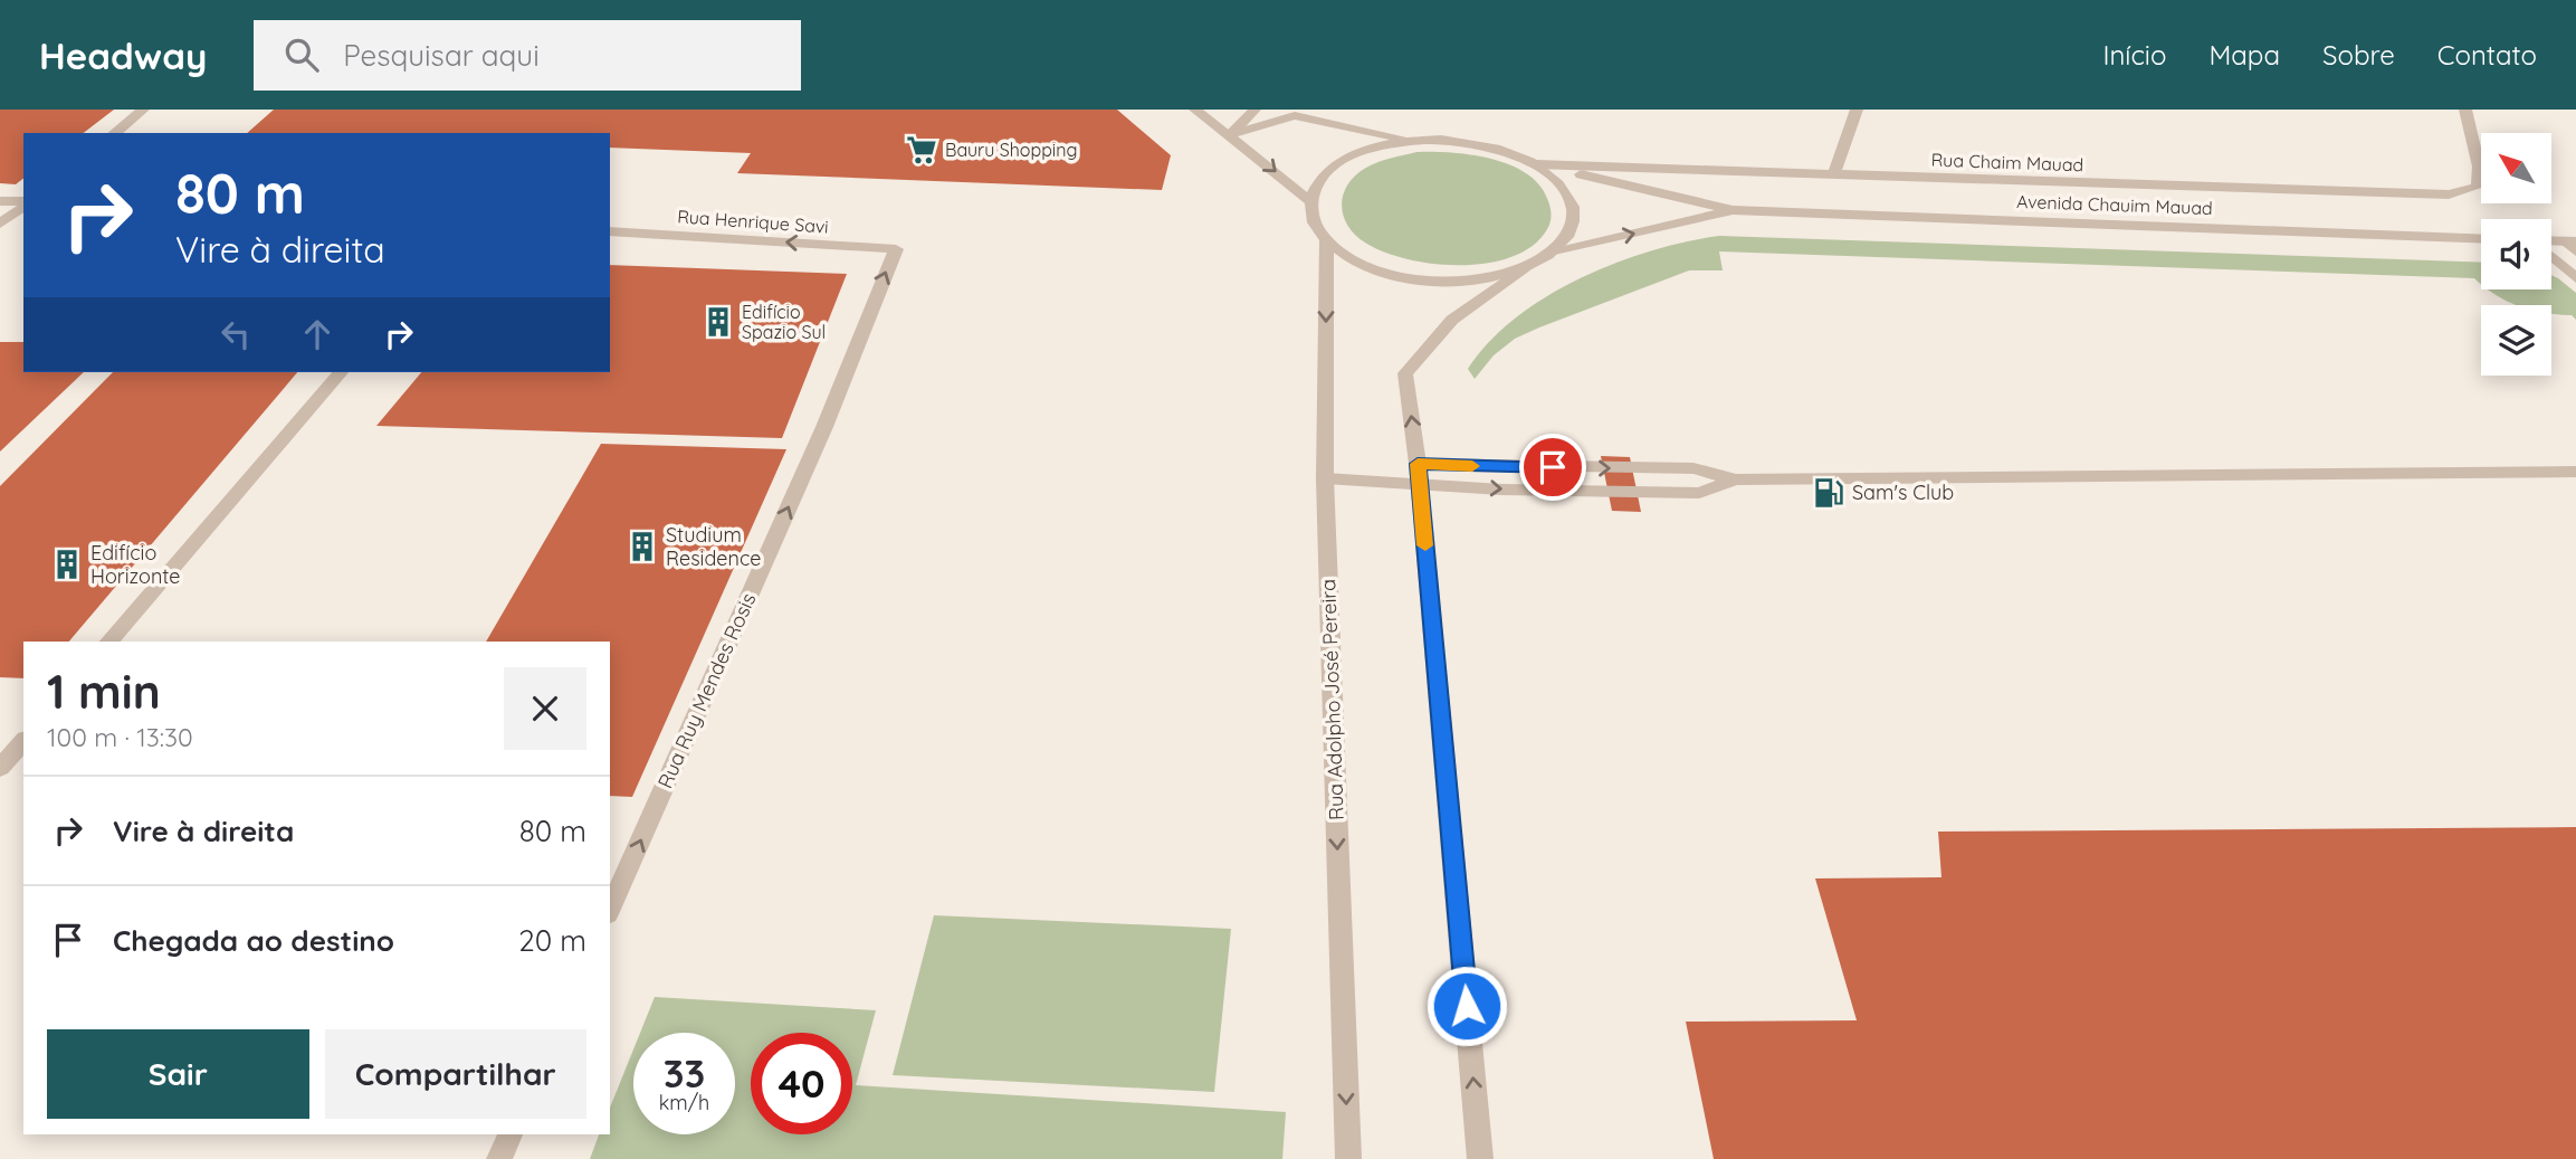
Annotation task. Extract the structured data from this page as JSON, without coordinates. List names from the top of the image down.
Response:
{
  "streets": {
    "street": [
      "Rua Chaim Mauad",
      "Avenida Chauim Mauad",
      "Rua Henrique Savi",
      "Rua Ruy Mendes Rosis",
      "Rua Adolpho José Pereira"
    ]
  },
  "crossings": [
    ["Rua Chaim Mauad", "Avenida Chauim Mauad"],
    ["Rua Henrique Savi", "Rua Ruy Mendes Rosis"]
  ],
  "one_way": ["Rua Henrique Savi", "Rua Ruy Mendes Rosis"],
  "places": {
    "supermarket": ["Bauru Shopping"],
    "building": ["Edifício Spazio Sul", "Studium Residence", "Edifício Horizonte"],
    "fuel station": ["Sam's Club"]
  },
  "north": "top left",
  "page": {
    "header": "Headway",
    "search": "Pesquisar aqui",
    "nav": [
      "Início",
      "Mapa",
      "Sobre",
      "Contato"
    ],
    "turn": ["80 m", "Vire à direita"],
    "heading": ["1 min", "100 m · 13:30"],
    "list": [
      {
        "name": "Vire à direita",
        "value": "80 m"
      },
      {
        "name": "Chegada ao destino",
        "value": "20 m"
      }
    ],
    "buttons": ["Sair", "Compartilhar"],
    "speed": "33 km/h",
    "limit": "40"
  }
}
